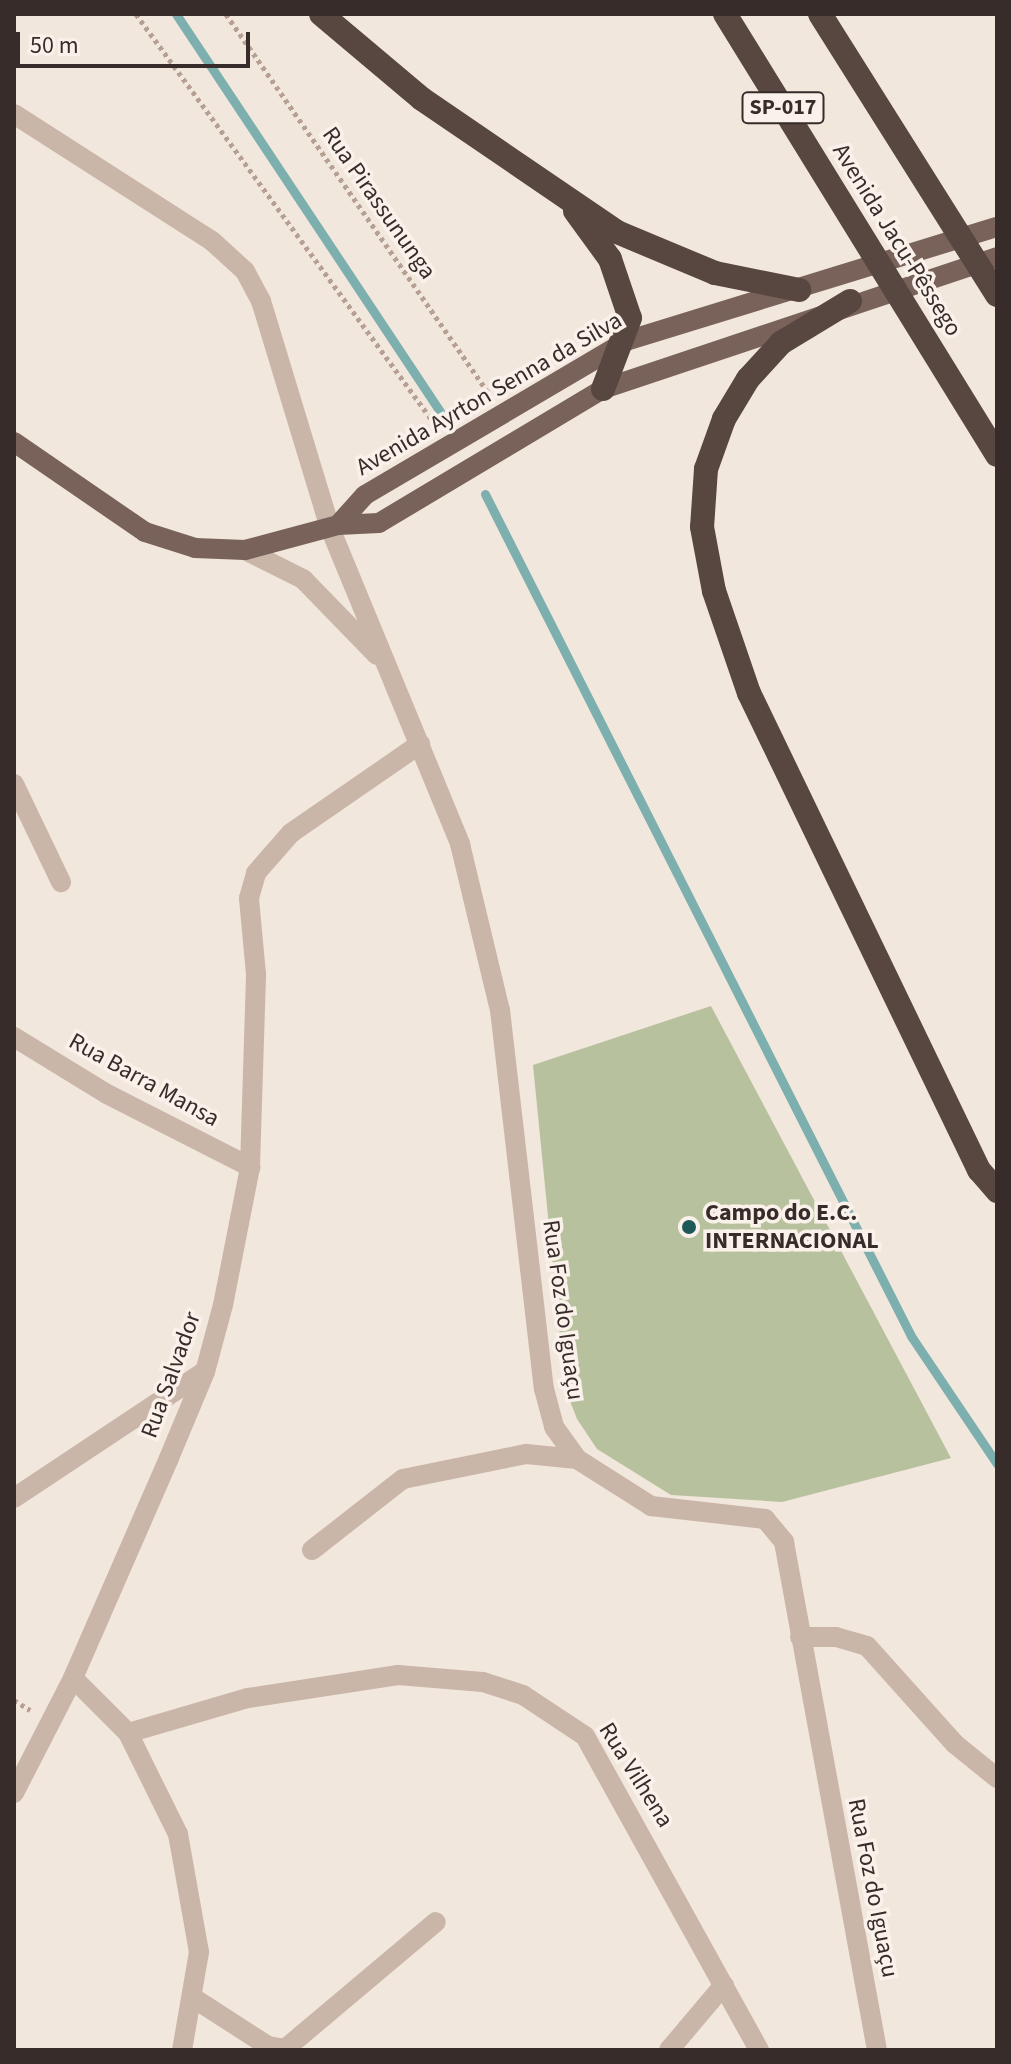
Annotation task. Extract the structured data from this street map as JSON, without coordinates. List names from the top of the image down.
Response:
{
  "streets": {
    "highway": ["SP-017", "Avenida Jacu-Pêssego"],
    "main road": ["Avenida Ayrton Senna da Silva"],
    "street": [
      "Rua Barra Mansa",
      "Rua Foz do Iguaçu",
      "Rua Salvador",
      "Rua Vilhena"
    ],
    "path": ["Rua Pirassununga"]
  },
  "crossings": [
    ["Rua Pirassununga", "Avenida Ayrton Senna da Silva"],
    ["Avenida Ayrton Senna da Silva", "Rua Foz do Iguaçu"],
    ["Rua Barra Mansa", "Rua Salvador"],
    ["Rua Foz do Iguaçu", "Rua Salvador"]
  ],
  "places": ["Campo do E.C. INTERNACIONAL"],
  "scale_bar": "50 m"
}
